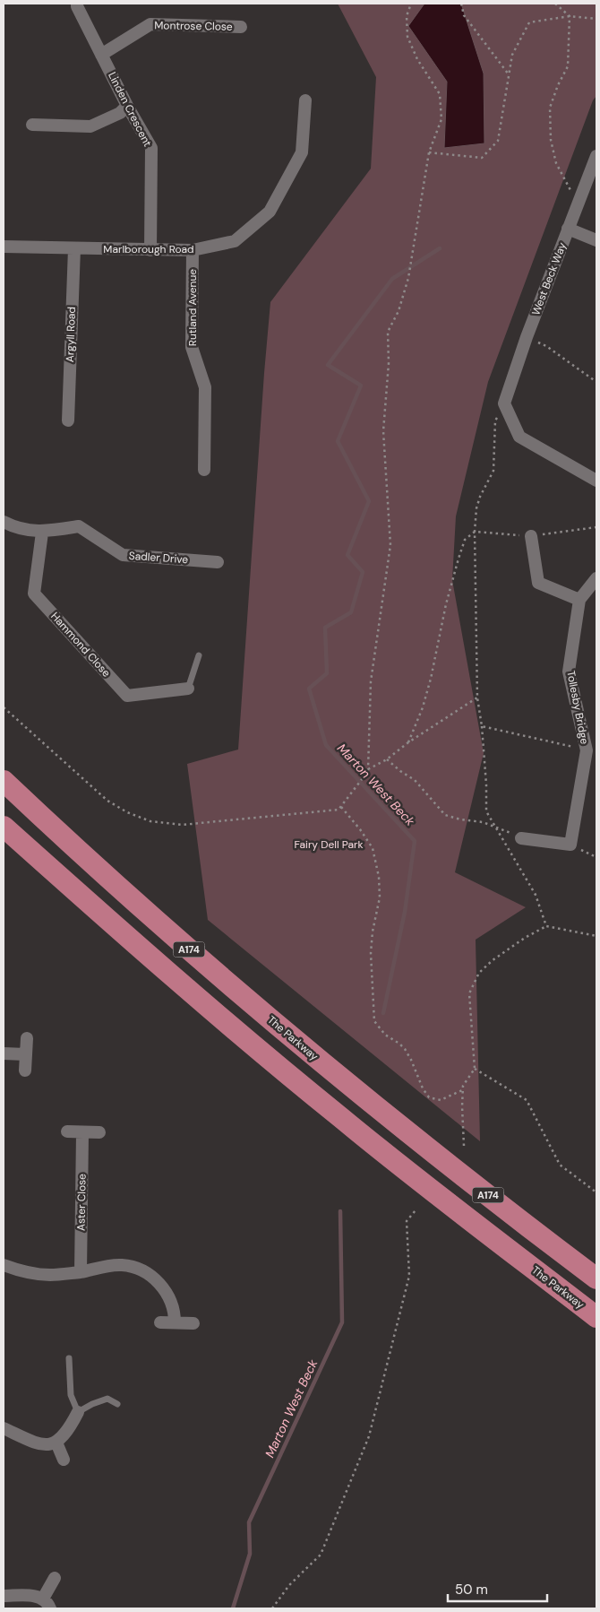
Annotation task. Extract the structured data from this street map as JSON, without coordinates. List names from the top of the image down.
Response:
{
  "streets": {
    "highway": ["A174", "The Parkway"],
    "street": [
      "Montrose Close",
      "Linden Crescent",
      "Marlborough Road",
      "West Beck Way",
      "Rutland Avenue",
      "Argyll Road",
      "Sadler Drive",
      "Hammond Close",
      "Tollesby Bridge",
      "Aster Close"
    ]
  },
  "crossings": [
    ["Montrose Close", "Linden Crescent"],
    ["Linden Crescent", "Marlborough Road"],
    ["Marlborough Road", "Rutland Avenue"],
    ["Marlborough Road", "Argyll Road"],
    ["Sadler Drive", "Hammond Close"]
  ],
  "water": ["Marton West Beck"],
  "parks": ["Fairy Dell Park"],
  "scale_bar": "50 m"
}
